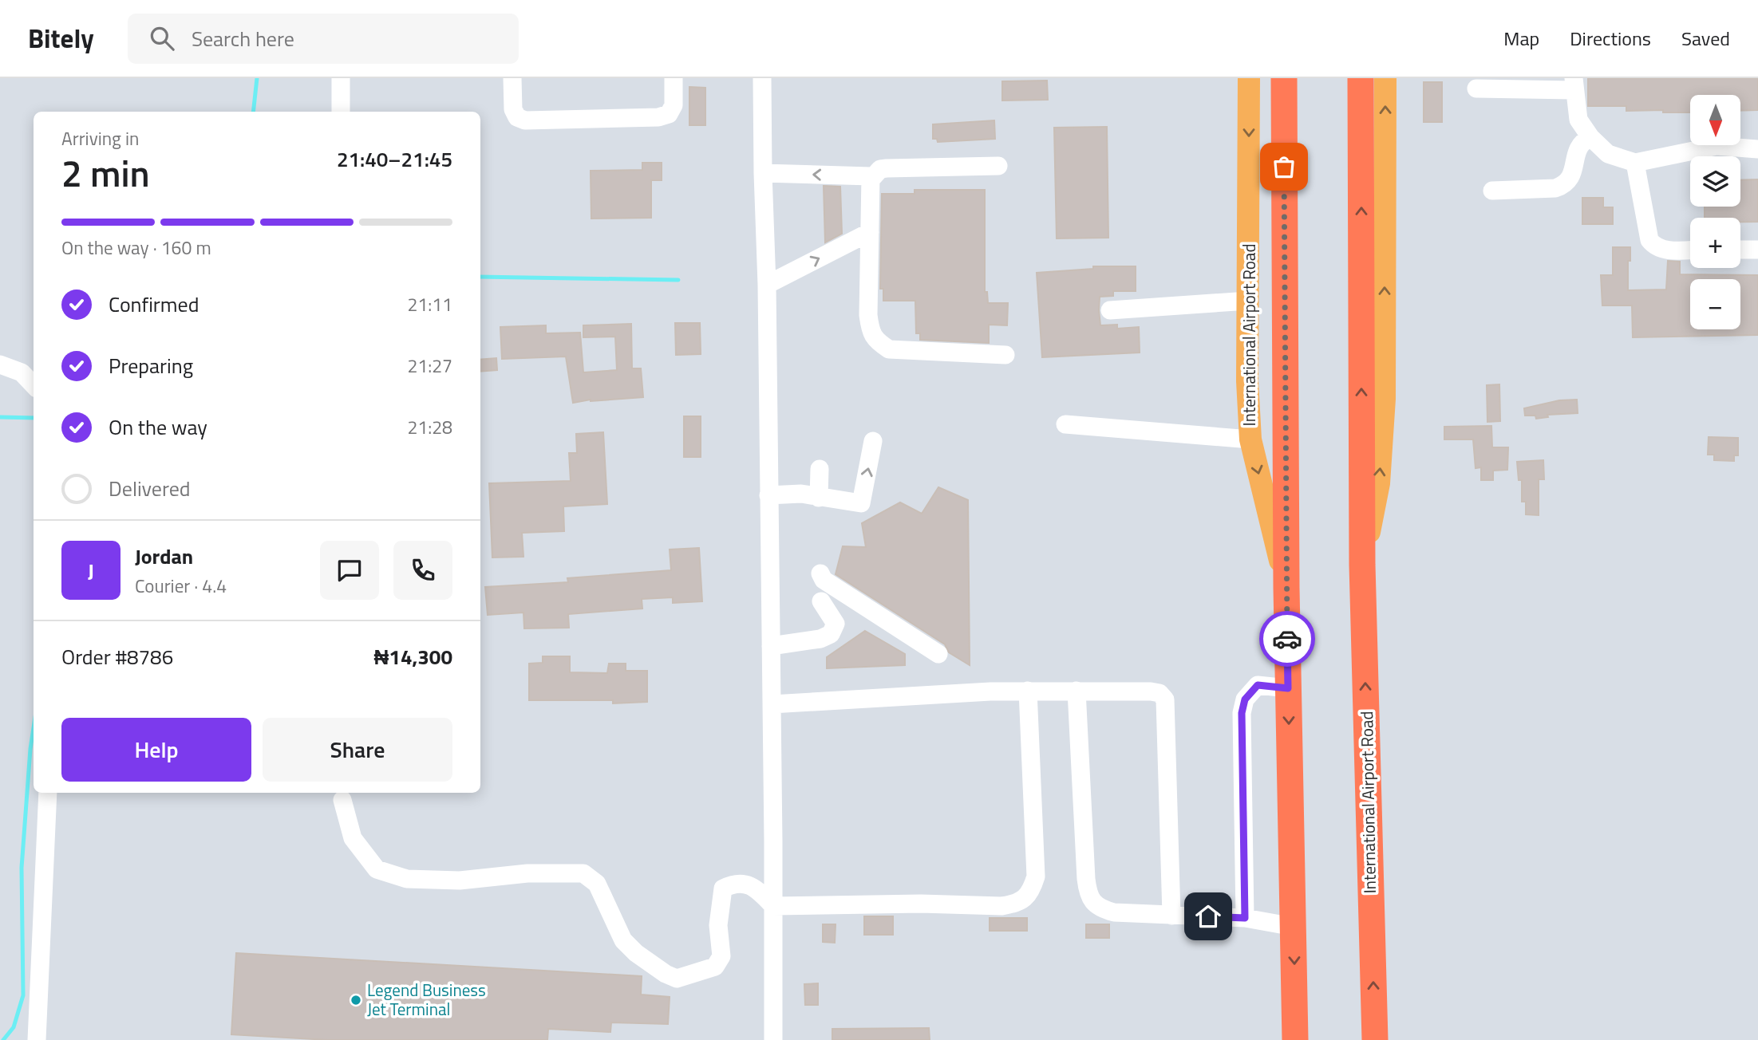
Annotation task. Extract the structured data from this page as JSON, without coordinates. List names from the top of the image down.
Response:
{
  "streets": {
    "highway": ["International Airport Road"]
  },
  "places": ["Legend Business Jet Terminal"],
  "north": "bottom",
  "page": {
    "header": "Bitely",
    "search": "Search here",
    "nav": ["Map", "Directions", "Saved"],
    "map_buttons": ["+", "−"],
    "heading": ["2 min", "Arriving in", "21:40–21:45"],
    "panel": [
      "Jordan",
      "Courier · 4.4",
      "Order #8786",
      "₦14,300"
    ],
    "bar": "On the way · 160 m",
    "list": [
      ["Confirmed", "21:11"],
      ["Preparing", "21:27"],
      ["On the way", "21:28"],
      "Delivered"
    ],
    "round": "J",
    "buttons": ["Help", "Share"]
  }
}
